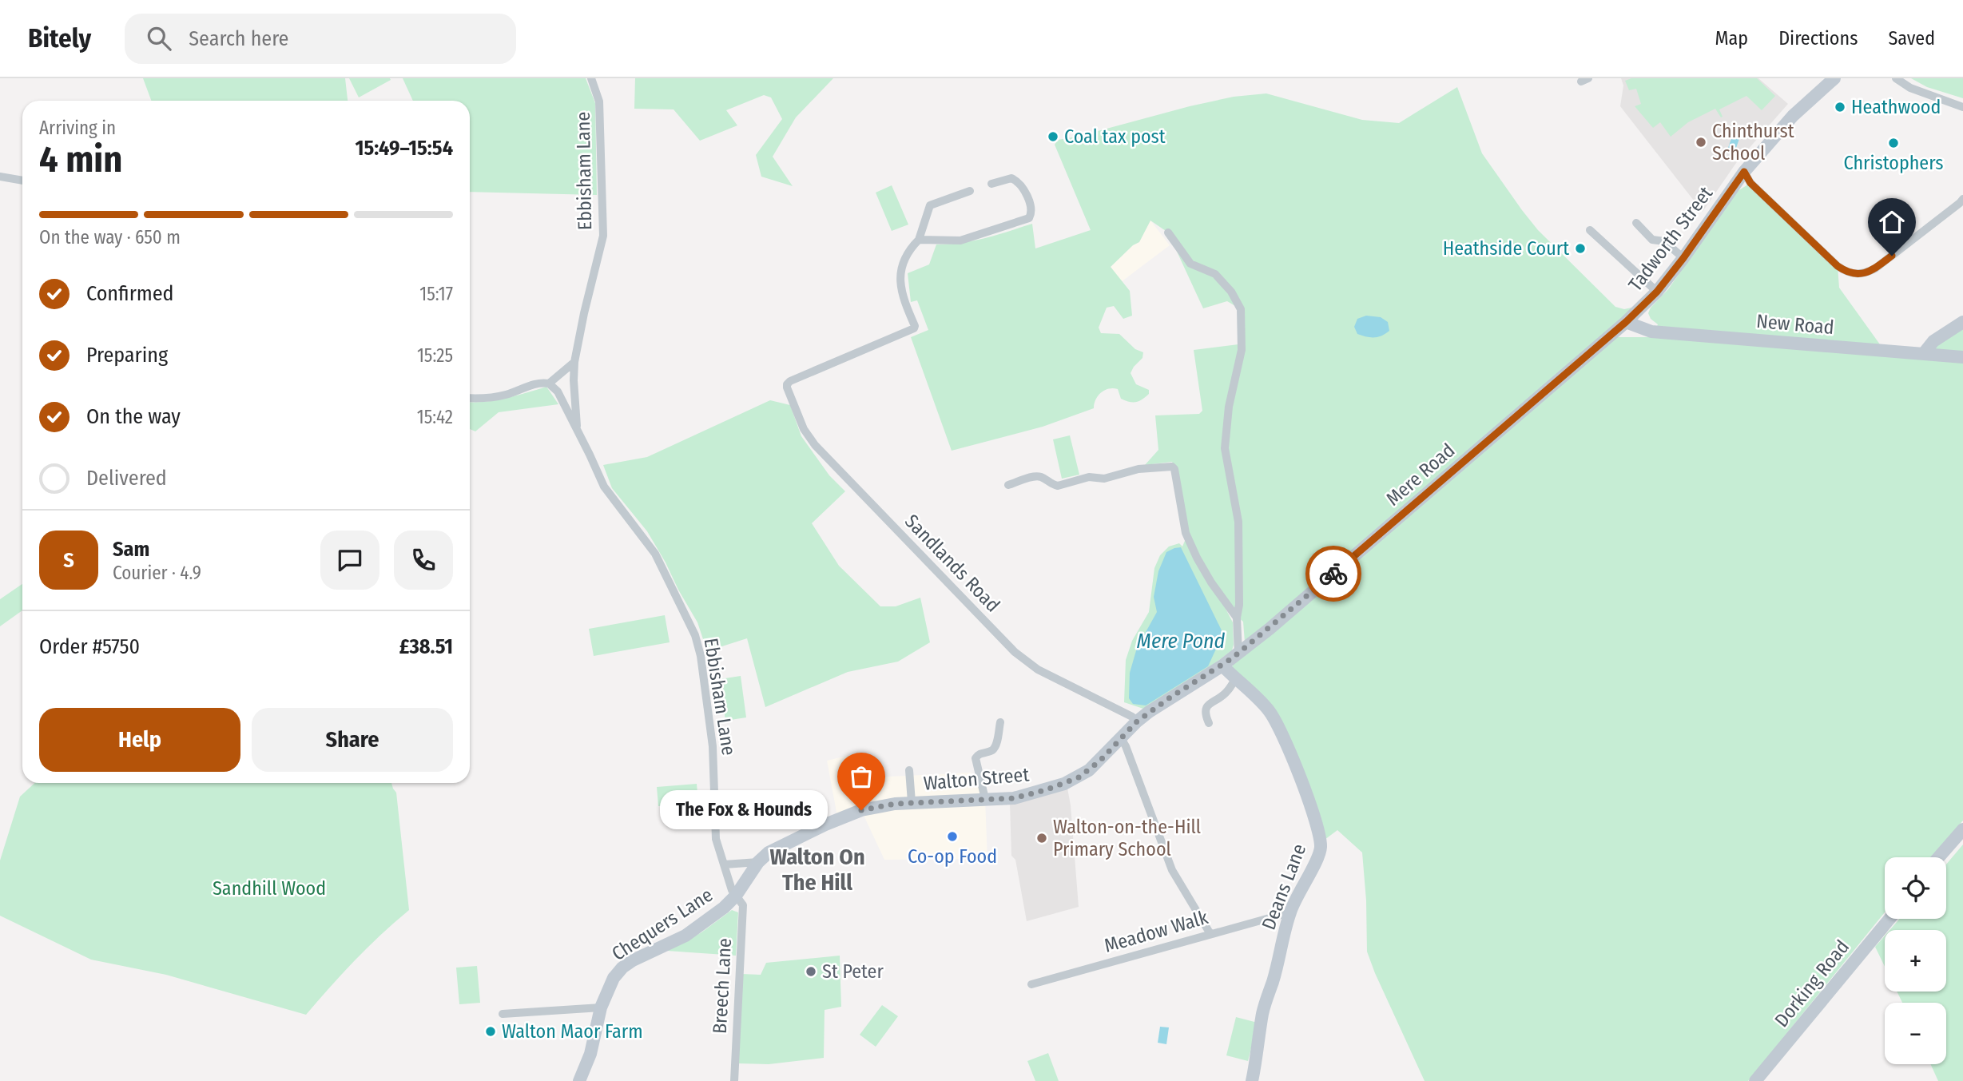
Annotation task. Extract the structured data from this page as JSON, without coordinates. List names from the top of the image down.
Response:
{
  "streets": {
    "main road": [
      "Tadworth Street",
      "New Road",
      "Mere Road",
      "Walton Street",
      "Deans Lane",
      "Chequers Lane",
      "Dorking Road"
    ],
    "street": [
      "Ebbisham Lane",
      "Sandlands Road",
      "Meadow Walk",
      "Breech Lane"
    ]
  },
  "crossings": [
    ["Ebbisham Lane", "Walton Street"],
    ["Ebbisham Lane", "Chequers Lane"],
    ["Ebbisham Lane", "Breech Lane"],
    ["Tadworth Street", "New Road"],
    ["Tadworth Street", "Mere Road"],
    ["New Road", "Mere Road"],
    ["Mere Road", "Walton Street"],
    ["Sandlands Road", "Walton Street"],
    ["Walton Street", "Deans Lane"],
    ["Walton Street", "Chequers Lane"],
    ["Walton Street", "Breech Lane"],
    ["Deans Lane", "Meadow Walk"],
    ["Chequers Lane", "Breech Lane"]
  ],
  "districts": ["Walton On The Hill"],
  "water": ["Mere Pond"],
  "parks": ["Sandhill Wood"],
  "places": [
    "Heathwood",
    "Coal tax post",
    "Chinthurst School",
    "Christophers",
    "Heathside Court",
    "The Fox & Hounds",
    "Co-op Food",
    "Walton-on-the-Hill Primary School",
    "St Peter",
    "Walton Maor Farm"
  ],
  "page": {
    "header": "Bitely",
    "search": "Search here",
    "nav": ["Map", "Directions", "Saved"],
    "heading": ["4 min", "Arriving in", "15:49–15:54"],
    "panel": [
      "Sam",
      "Courier · 4.9",
      "Order #5750",
      "£38.51"
    ],
    "bar": "On the way · 650 m",
    "list": [
      ["Confirmed", "15:17"],
      ["Preparing", "15:25"],
      ["On the way", "15:42"],
      "Delivered"
    ],
    "round": "S",
    "buttons": ["Help", "Share"],
    "bubble": "The Fox & Hounds",
    "map_buttons": ["+", "−"]
  }
}
